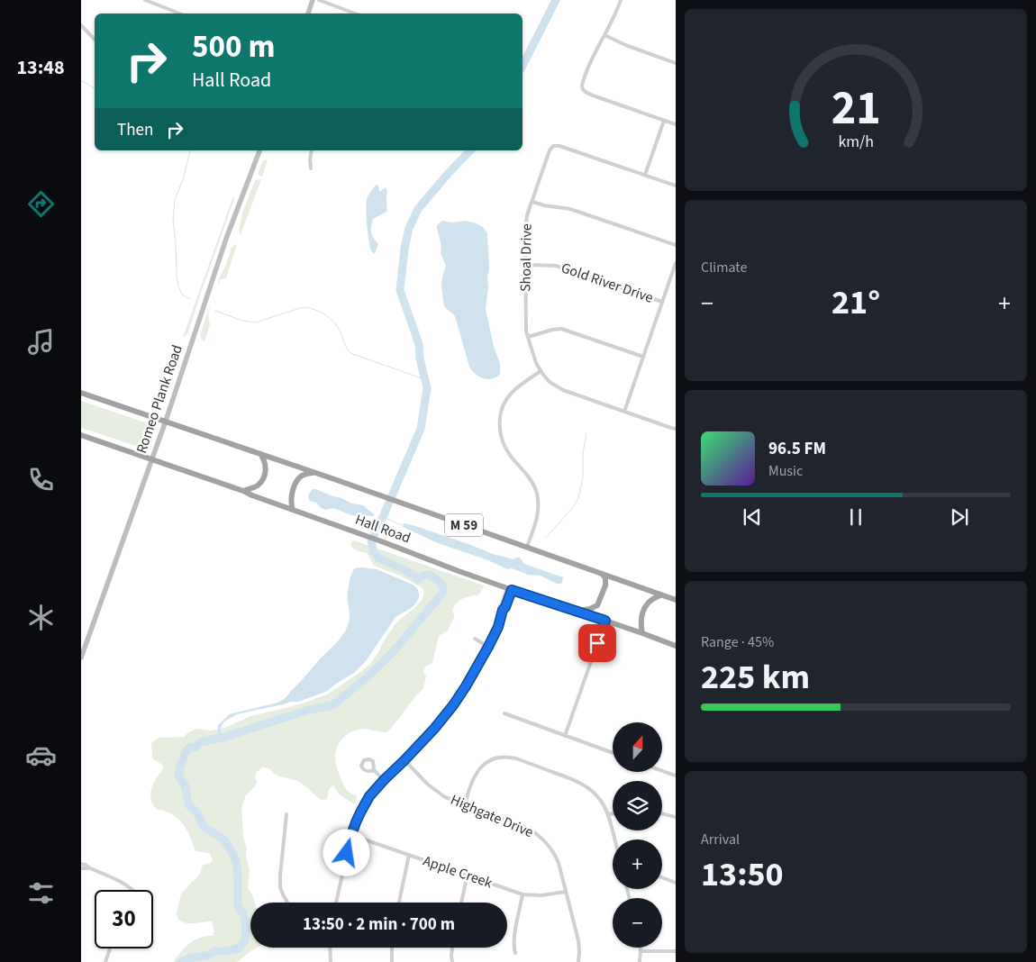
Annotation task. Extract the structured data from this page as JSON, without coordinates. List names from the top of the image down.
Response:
{
  "streets": {
    "highway": ["M 59", "Hall Road"],
    "main road": ["Romeo Plank Road"],
    "street": [
      "Shoal Drive",
      "Gold River Drive",
      "Highgate Drive",
      "Apple Creek"
    ]
  },
  "crossings": [
    ["Shoal Drive", "Gold River Drive"],
    ["Romeo Plank Road", "Hall Road"],
    ["Highgate Drive", "Apple Creek"]
  ],
  "north": "top",
  "page": {
    "tabs": "13:48",
    "turn": ["500 m", "Hall Road"],
    "then": "Then",
    "tile": [
      "Climate",
      ["Range · 45%", "225 km"],
      ["Arrival", "13:50"]
    ],
    "heat": ["−", "21°", "+"],
    "song": ["96.5 FM", "Music"],
    "map_buttons": ["+", "−"],
    "limit": "30",
    "trip": "13:50 · 2 min · 700 m",
    "gauge": ["21", "km/h"]
  }
}
